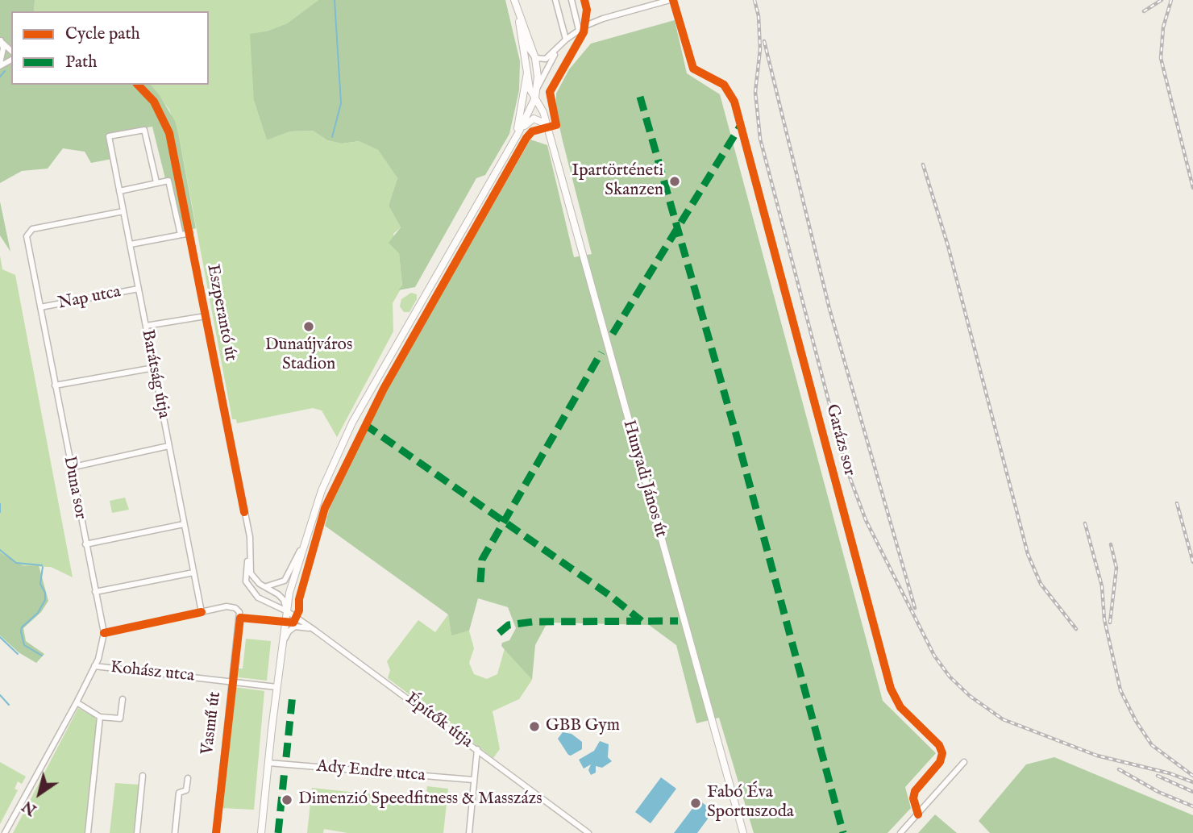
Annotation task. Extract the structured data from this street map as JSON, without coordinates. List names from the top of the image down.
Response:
{
  "streets": {
    "street": [
      "Nap utca",
      "Eszperantó út",
      "Barátság útja",
      "Garázs sor",
      "Hunyadi János út",
      "Duna sor",
      "Kohász utca",
      "Építők útja",
      "Vasmű út",
      "Ady Endre utca"
    ]
  },
  "crossings": [
    ["Nap utca", "Barátság útja"],
    ["Nap utca", "Duna sor"],
    ["Eszperantó út", "Építők útja"],
    ["Barátság útja", "Duna sor"],
    ["Barátság útja", "Vasmű út"],
    ["Duna sor", "Kohász utca"],
    ["Kohász utca", "Vasmű út"]
  ],
  "places": [
    "Ipartörténeti Skanzen",
    "Dunaújváros Stadion",
    "GBB Gym",
    "Dimenzió Speedfitness & Masszázs",
    "Fabó Éva Sportuszoda"
  ],
  "legend": ["Cycle path", "Path"],
  "north": "bottom left"
}
